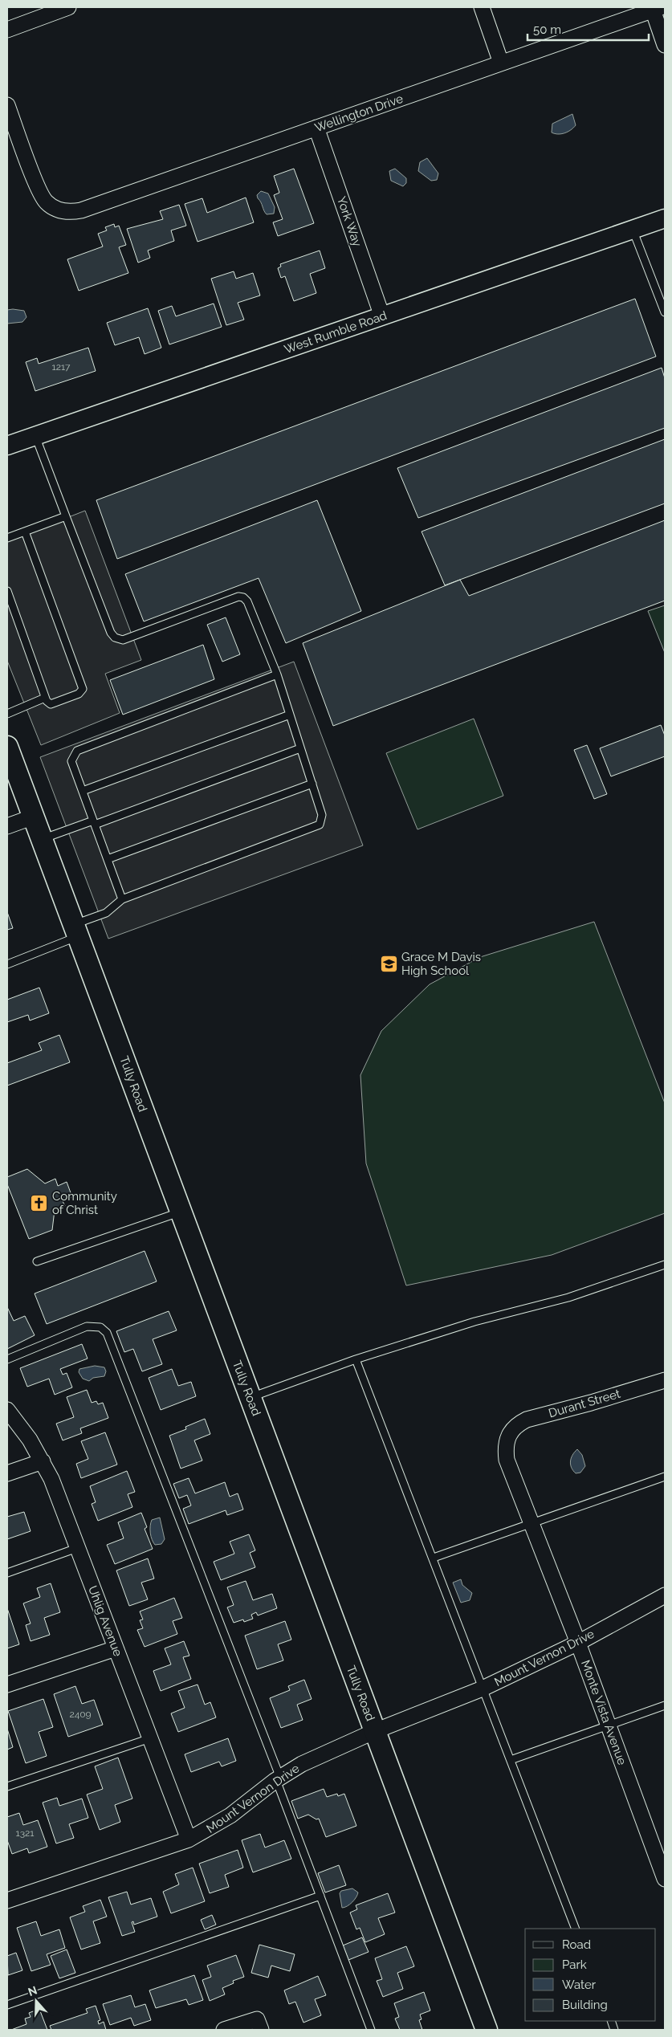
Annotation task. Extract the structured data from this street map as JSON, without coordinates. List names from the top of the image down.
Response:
{
  "streets": {
    "main road": ["Tully Road"],
    "street": [
      "Wellington Drive",
      "York Way",
      "West Rumble Road",
      "Durant Street",
      "Uhlig Avenue",
      "Mount Vernon Drive",
      "Monte Vista Avenue"
    ]
  },
  "crossings": [
    ["Wellington Drive", "York Way"],
    ["York Way", "West Rumble Road"],
    ["Tully Road", "Mount Vernon Drive"],
    ["Durant Street", "Monte Vista Avenue"],
    ["Uhlig Avenue", "Mount Vernon Drive"],
    ["Mount Vernon Drive", "Monte Vista Avenue"]
  ],
  "places": {
    "school or university": ["Grace M Davis High School"],
    "church": ["Community of Christ"]
  },
  "house_numbers": ["1217", "2409", "1321"],
  "legend": [
    "Road",
    "Park",
    "Water",
    "Building"
  ],
  "scale_bar": "50 m",
  "north": "top"
}
